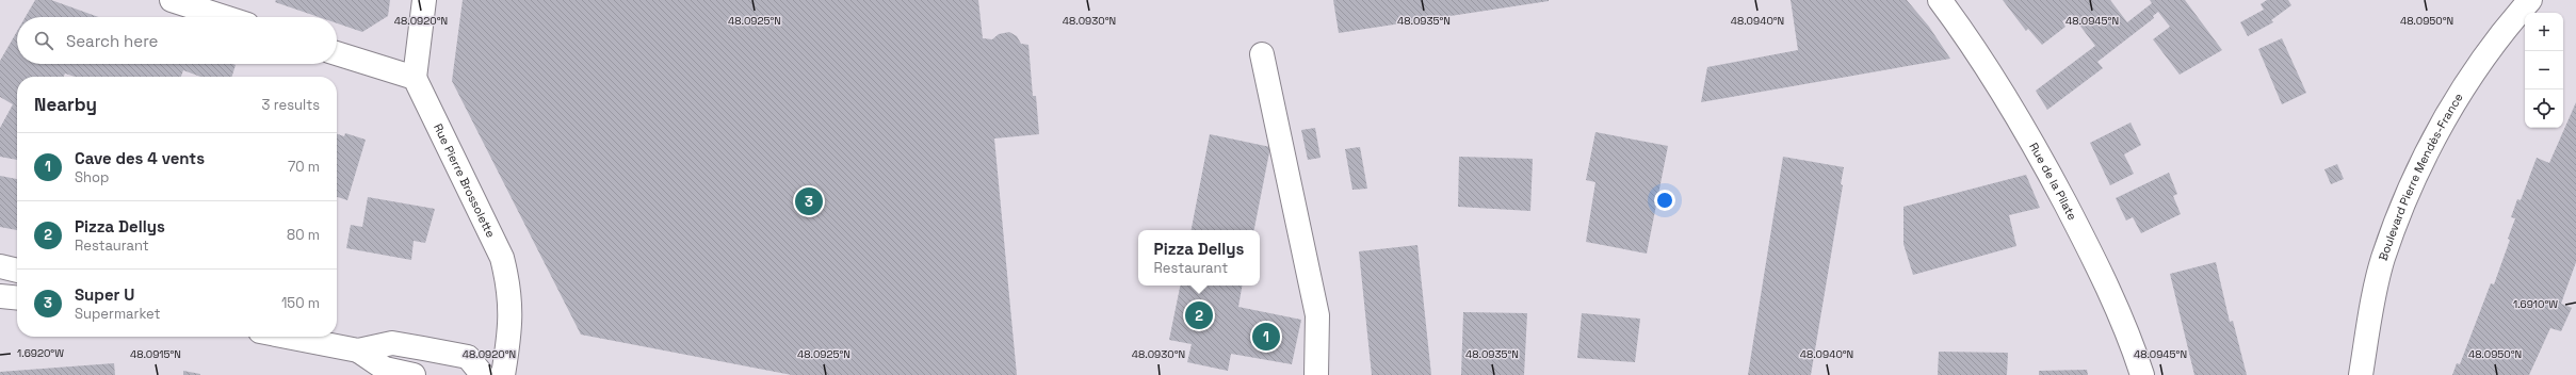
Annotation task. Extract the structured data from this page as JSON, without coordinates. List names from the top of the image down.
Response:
{
  "streets": {
    "street": ["Boulevard Pierre Mendès-France", "Rue Pierre Brossolette", "Rue de la Pilate"]
  },
  "page": {
    "map_buttons": ["+", "−"],
    "search": "Search here",
    "heading": ["Nearby", "3 results"],
    "list": [
      {
        "mark": "1",
        "name": "Cave des 4 vents",
        "note": "Shop",
        "value": "70 m"
      },
      {
        "mark": "2",
        "name": "Pizza Dellys",
        "note": "Restaurant",
        "value": "80 m"
      },
      {
        "mark": "3",
        "name": "Super U",
        "note": "Supermarket",
        "value": "150 m"
      }
    ],
    "pins": ["3", "2", "1"],
    "popup": ["Pizza Dellys", "Restaurant"]
  },
  "coordinates": [
    "48.0920°N",
    "48.0925°N",
    "48.0930°N",
    "48.0935°N",
    "48.0940°N",
    "48.0945°N",
    "48.0950°N",
    "1.6910°W",
    "1.6920°W",
    "48.0915°N"
  ]
}
